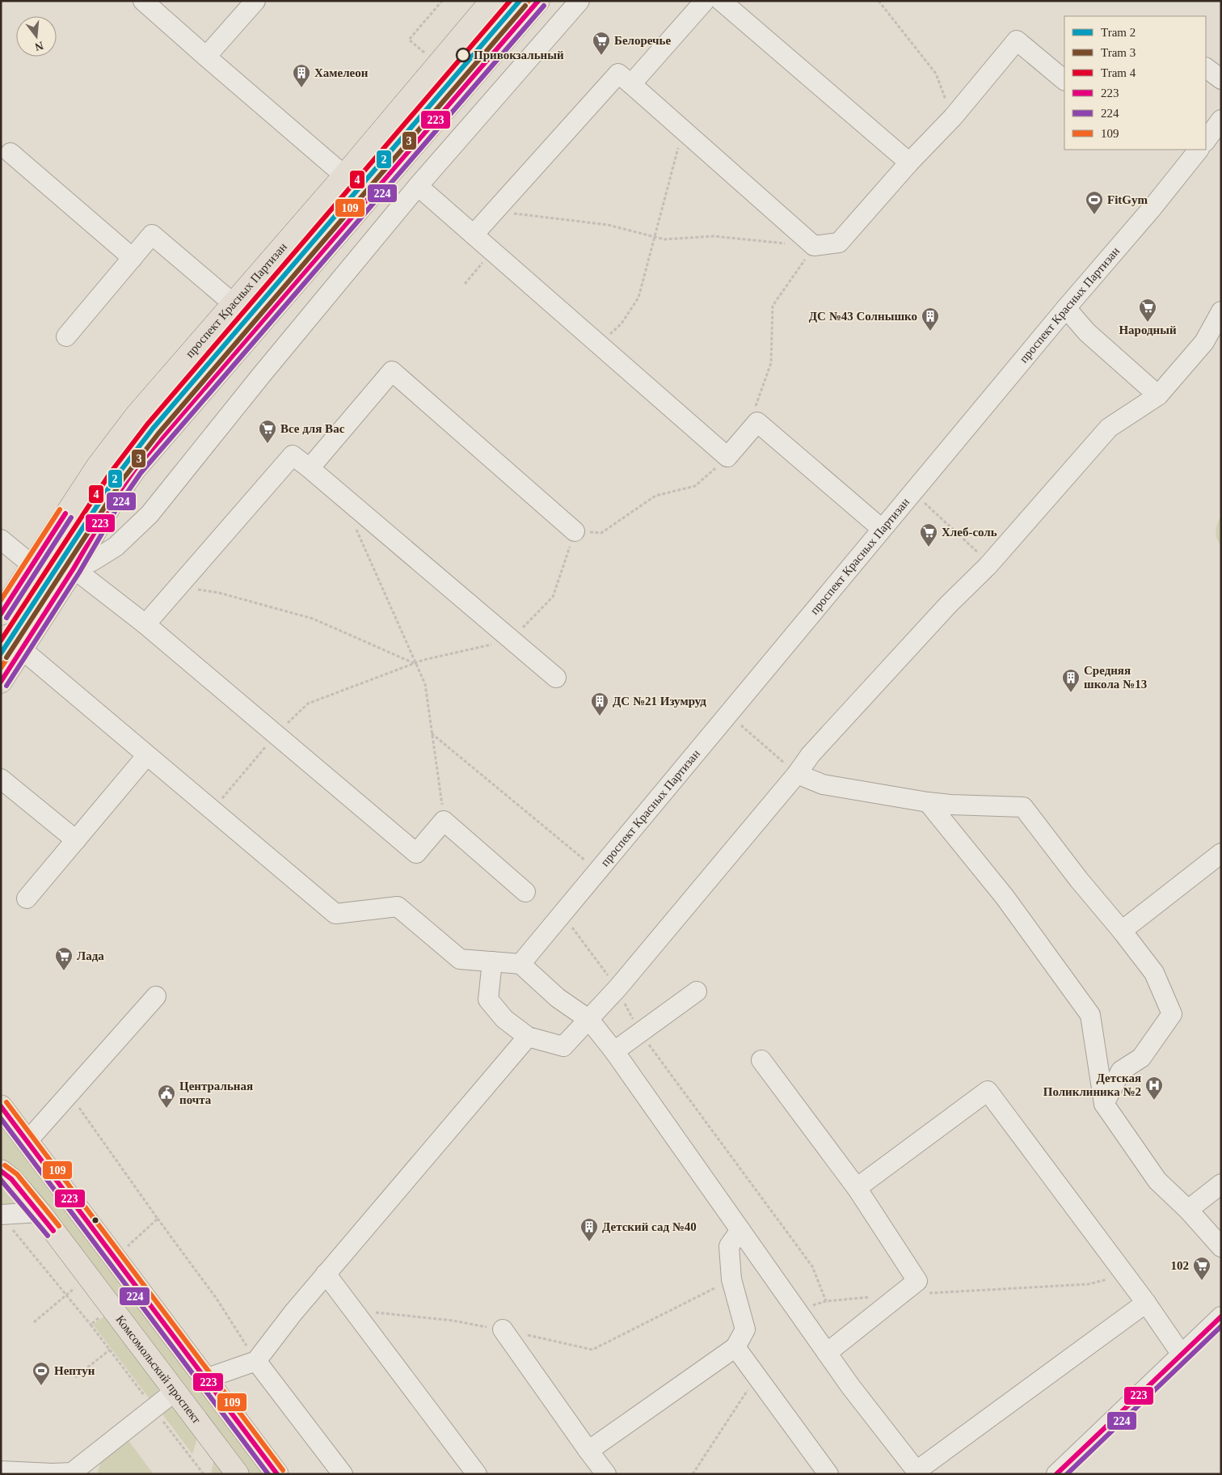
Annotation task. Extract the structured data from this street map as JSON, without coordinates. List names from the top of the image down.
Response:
{
  "streets": {
    "main road": ["проспект Красных Партизан", "Комсомольский проспект"]
  },
  "places": {
    "other": ["Привокзальный"],
    "supermarket": [
      "Белоречье",
      "Народный",
      "Все для Вас",
      "Хлеб-соль",
      "Лада",
      "102"
    ],
    "building": [
      "Хамелеон",
      "ДС №43 Солнышко",
      "Средняя школа №13",
      "ДС №21 Изумруд",
      "Детский сад №40"
    ],
    "sports": ["FitGym", "Нептун"],
    "hospital": ["Детская Поликлиника №2"],
    "public building": ["Центральная почта"]
  },
  "lines": [
    "tram line 2",
    "tram line 4",
    "transit line 223",
    "transit line 109",
    "tram line 3",
    "transit line 224"
  ],
  "legend": [
    "Tram 2",
    "Tram 3",
    "Tram 4",
    "223",
    "224",
    "109"
  ],
  "north": "bottom"
}
